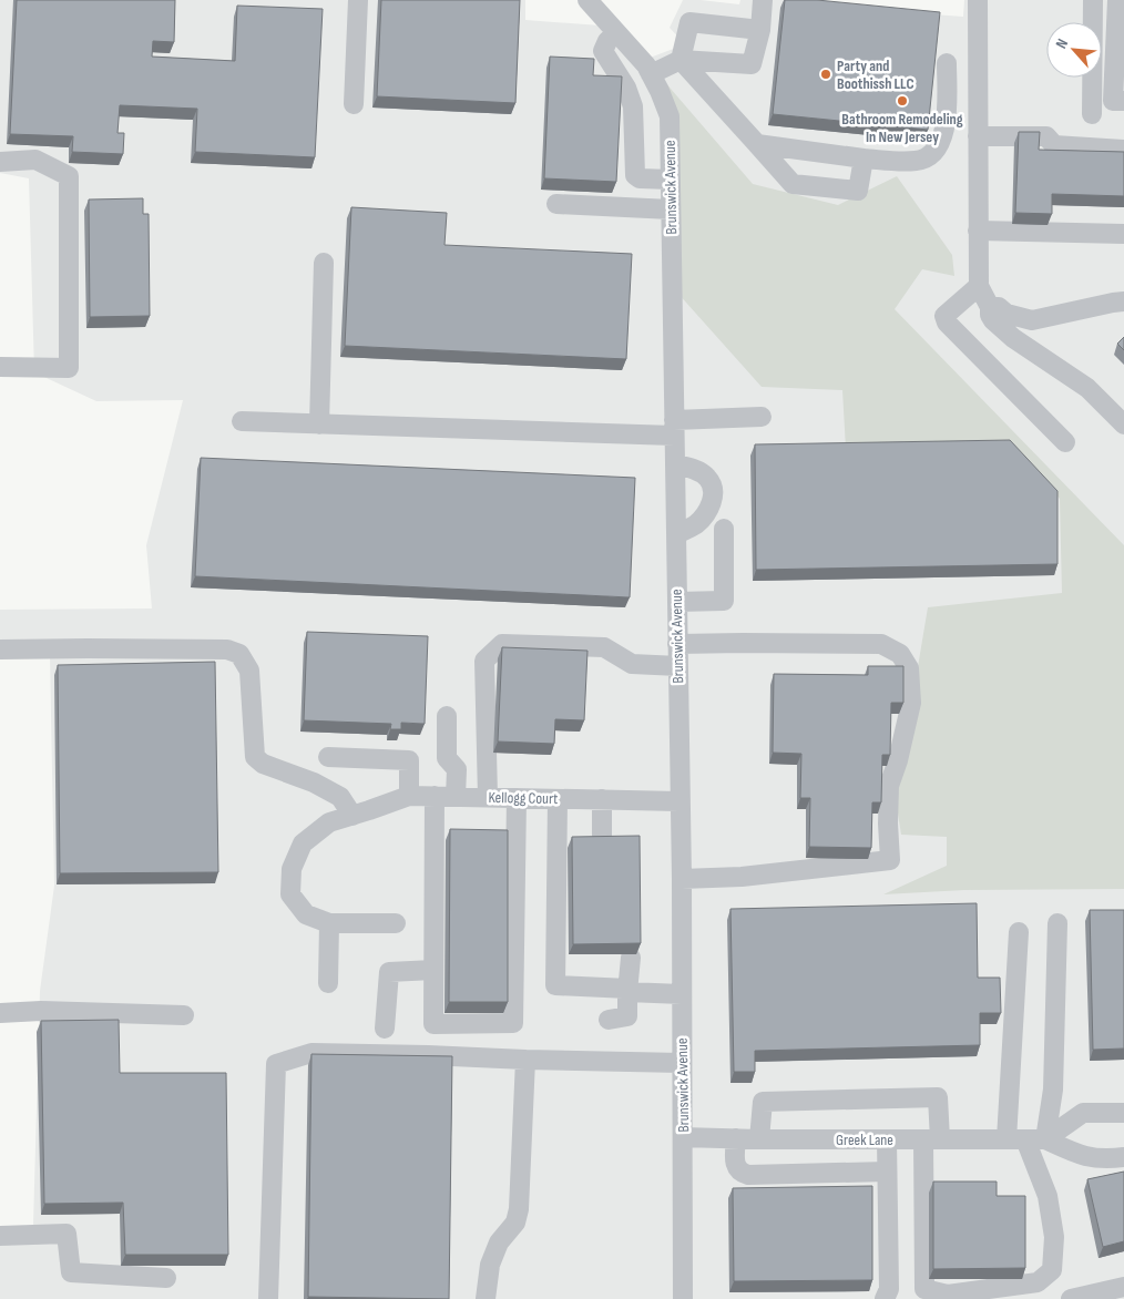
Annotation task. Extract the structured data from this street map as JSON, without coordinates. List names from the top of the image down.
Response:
{
  "streets": {
    "street": ["Brunswick Avenue", "Kellogg Court", "Greek Lane"]
  },
  "crossings": [
    ["Brunswick Avenue", "Kellogg Court"],
    ["Brunswick Avenue", "Greek Lane"]
  ],
  "places": ["Party and Boothissh LLC", "Bathroom Remodeling In New Jersey"],
  "north": "top left"
}
